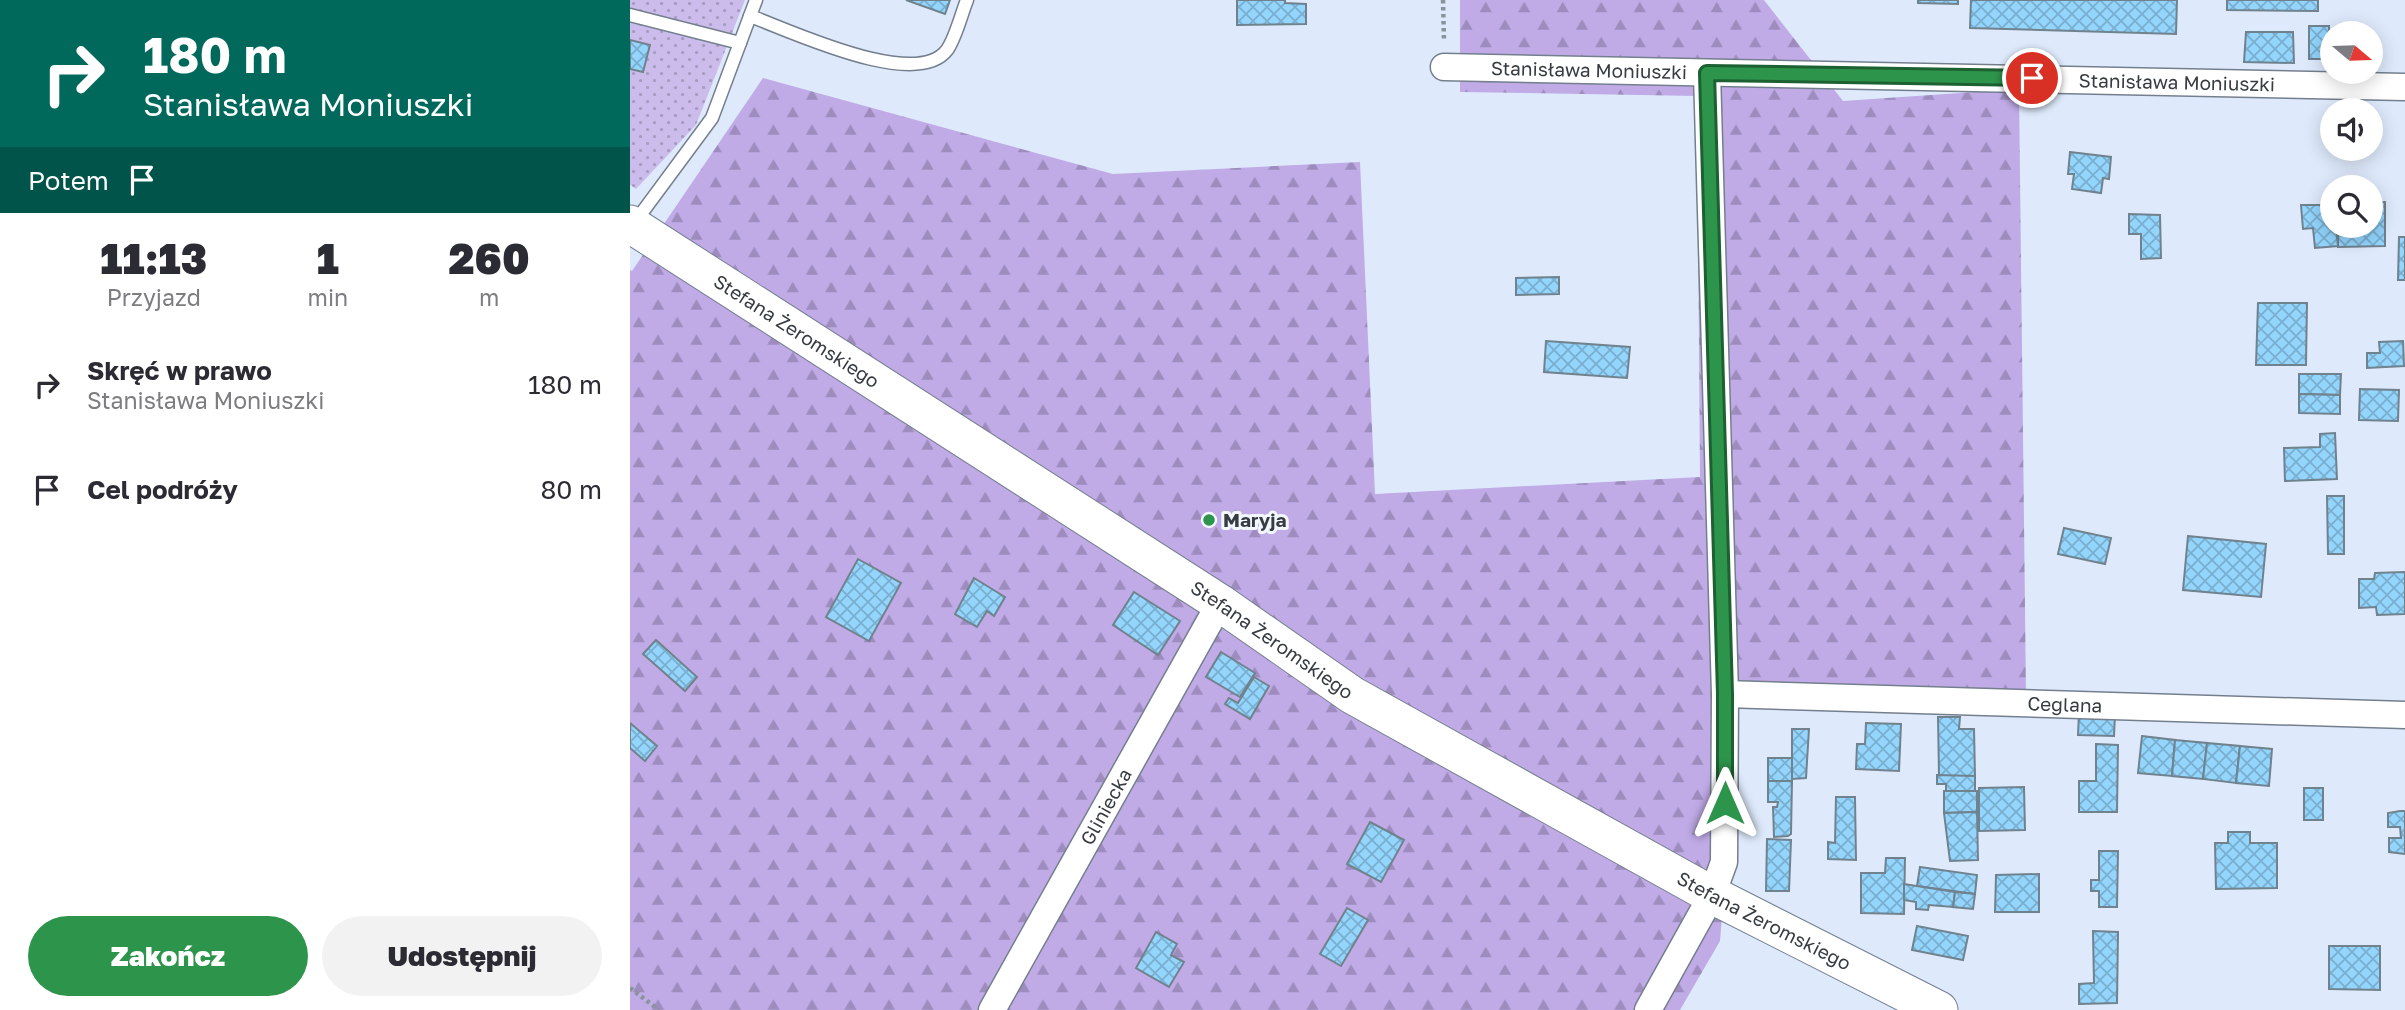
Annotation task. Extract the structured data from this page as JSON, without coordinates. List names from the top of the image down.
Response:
{
  "streets": {
    "main road": ["Stefana Żeromskiego"],
    "street": ["Stanisława Moniuszki", "Ceglana", "Gliniecka"]
  },
  "crossings": [
    ["Stefana Żeromskiego", "Gliniecka"]
  ],
  "places": ["Maryja"],
  "north": "right",
  "page": {
    "turn": ["180 m", "Stanisława Moniuszki"],
    "then": "Potem",
    "eta": [
      "11:13",
      "Przyjazd",
      "1",
      "min",
      "260",
      "m"
    ],
    "list": [
      {
        "name": "Skręć w prawo",
        "note": "Stanisława Moniuszki",
        "value": "180 m"
      },
      {
        "name": "Cel podróży",
        "value": "80 m"
      }
    ],
    "buttons": ["Zakończ", "Udostępnij"]
  }
}
